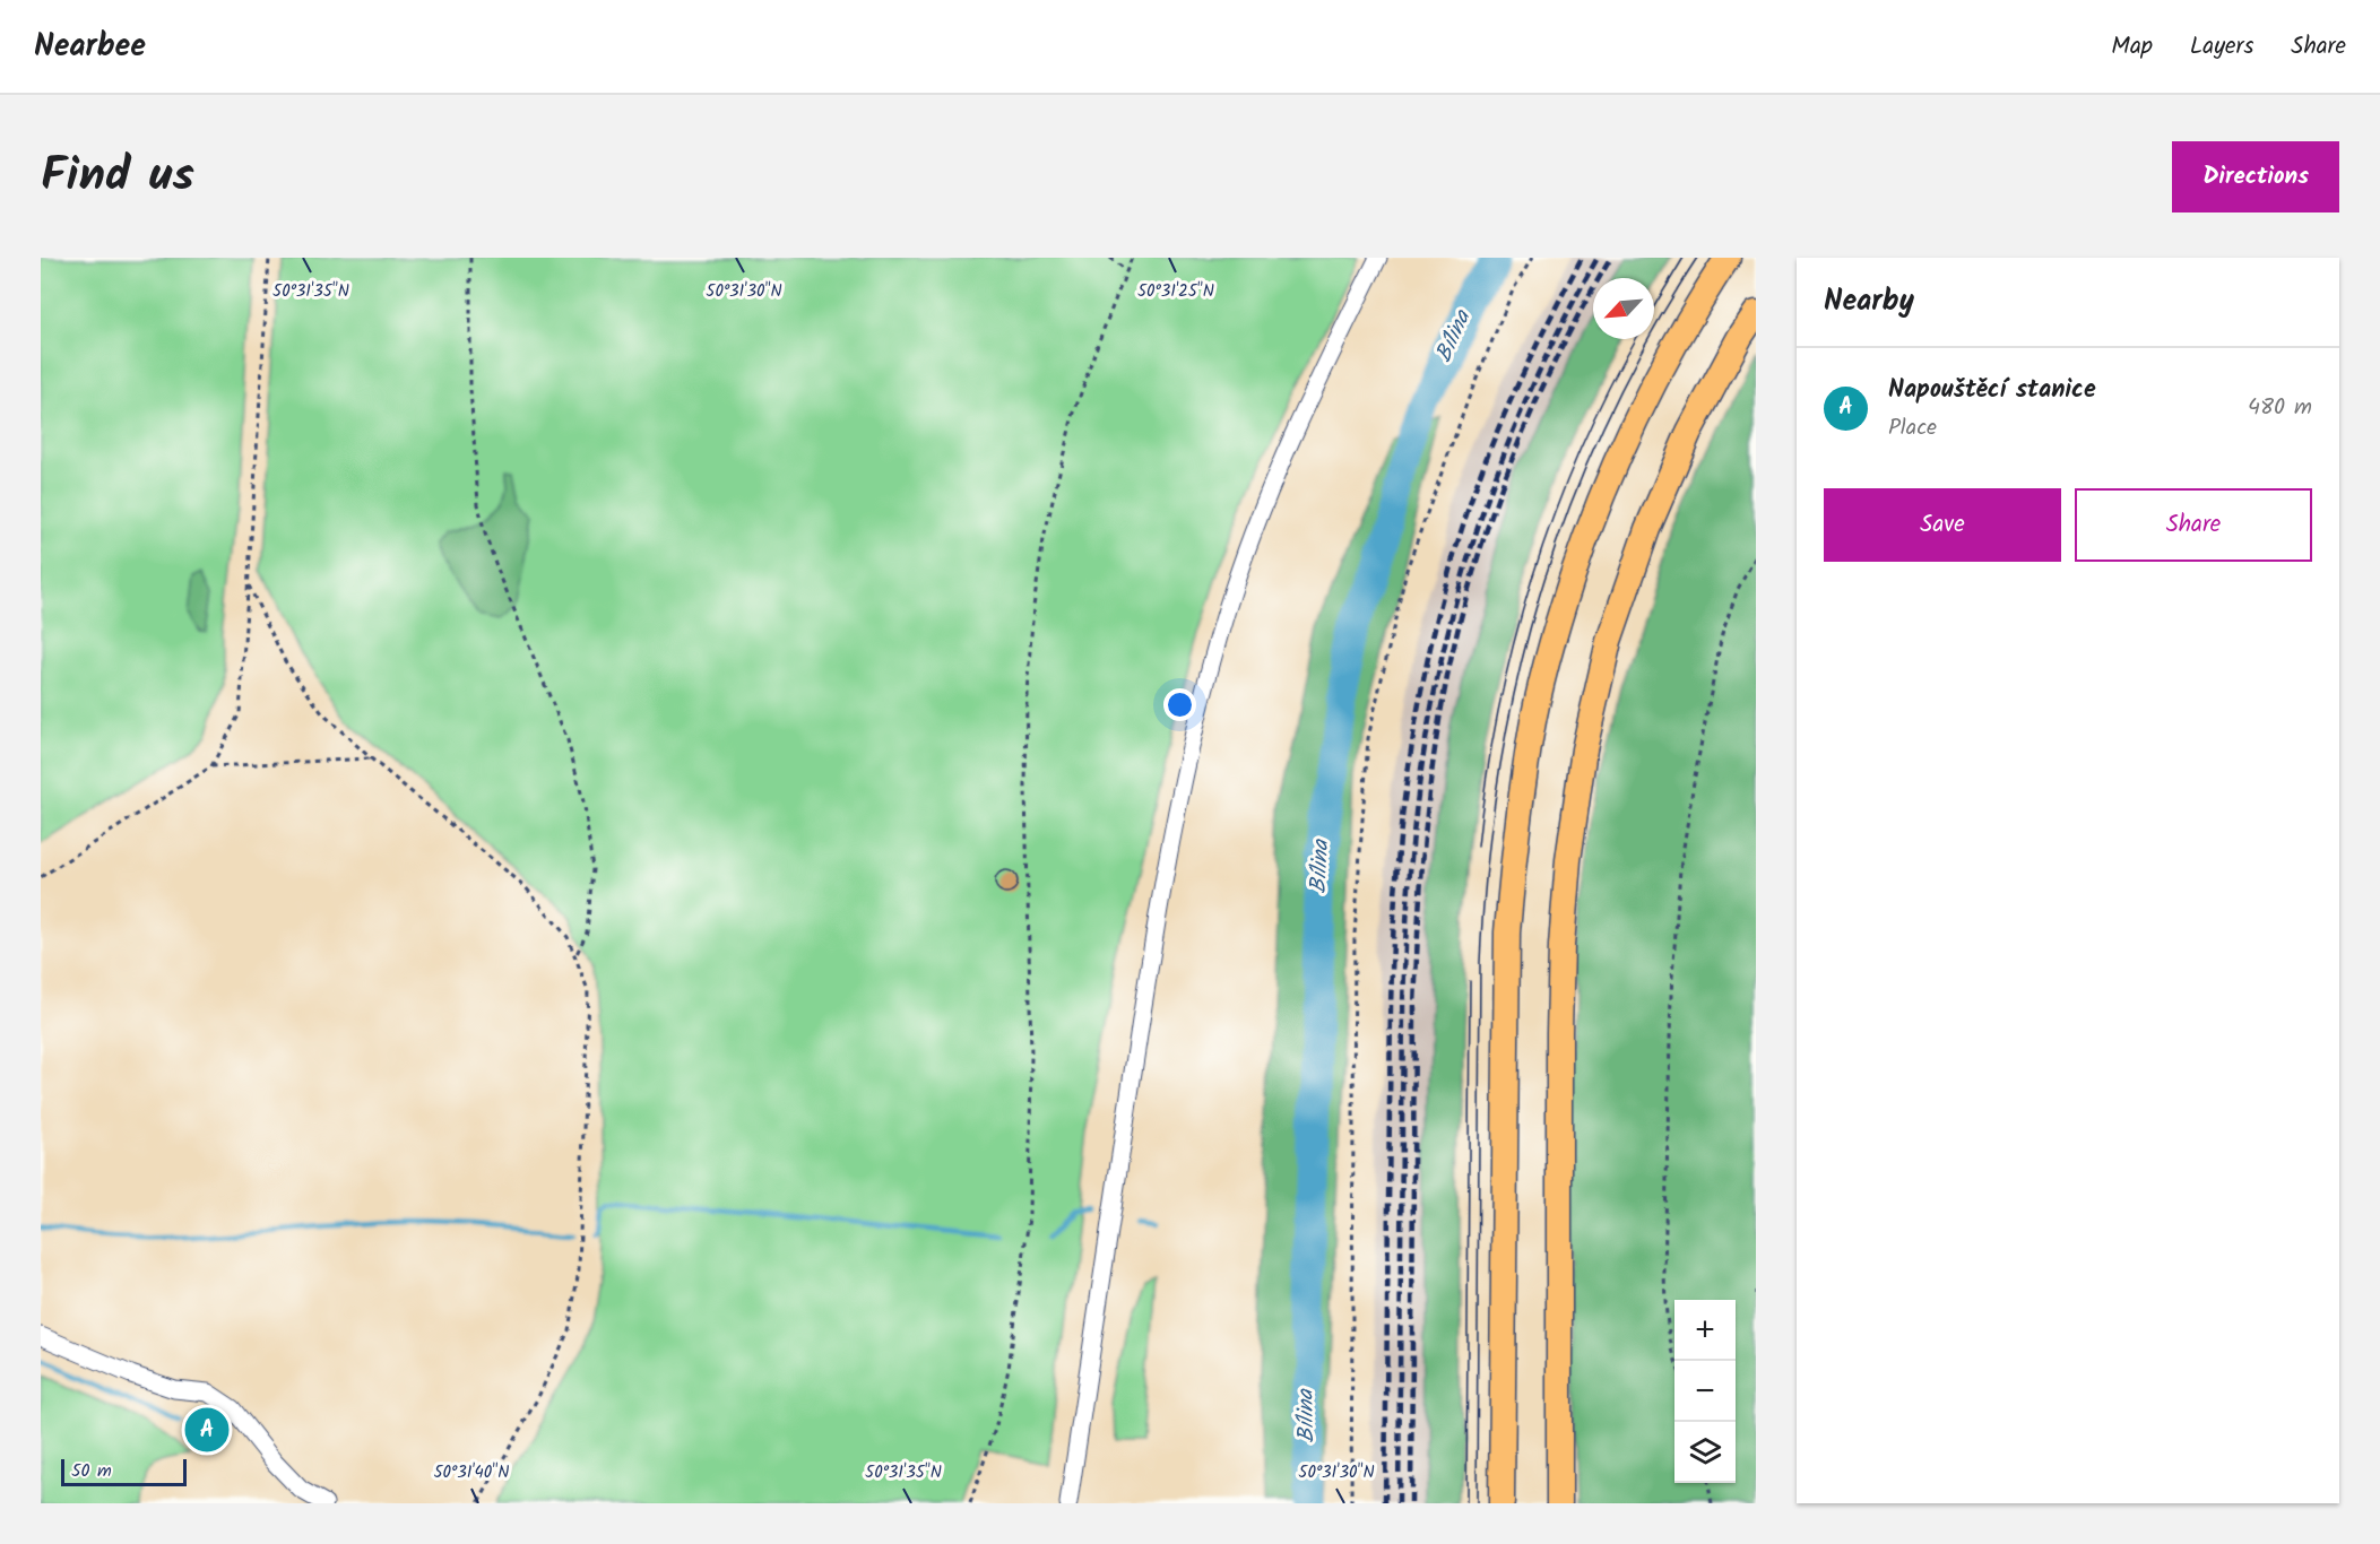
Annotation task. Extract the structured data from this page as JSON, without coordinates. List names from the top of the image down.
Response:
{
  "water": ["Bílina"],
  "scale_bar": "50 m",
  "north": "bottom left",
  "page": {
    "header": "Nearbee",
    "nav": ["Map", "Layers", "Share"],
    "title": "Find us",
    "buttons": [
      "Directions",
      ["Save", "Share"]
    ],
    "heading": "Nearby",
    "list": [
      {
        "mark": "A",
        "name": "Napouštěcí stanice",
        "note": "Place",
        "value": "480 m"
      }
    ],
    "map_buttons": ["+", "−"],
    "pins": "A",
    "scale": "50 m"
  },
  "coordinates": [
    "50°31'25\"N",
    "50°31'35\"N",
    "50°31'30\"N",
    "50°31'40\"N"
  ]
}
